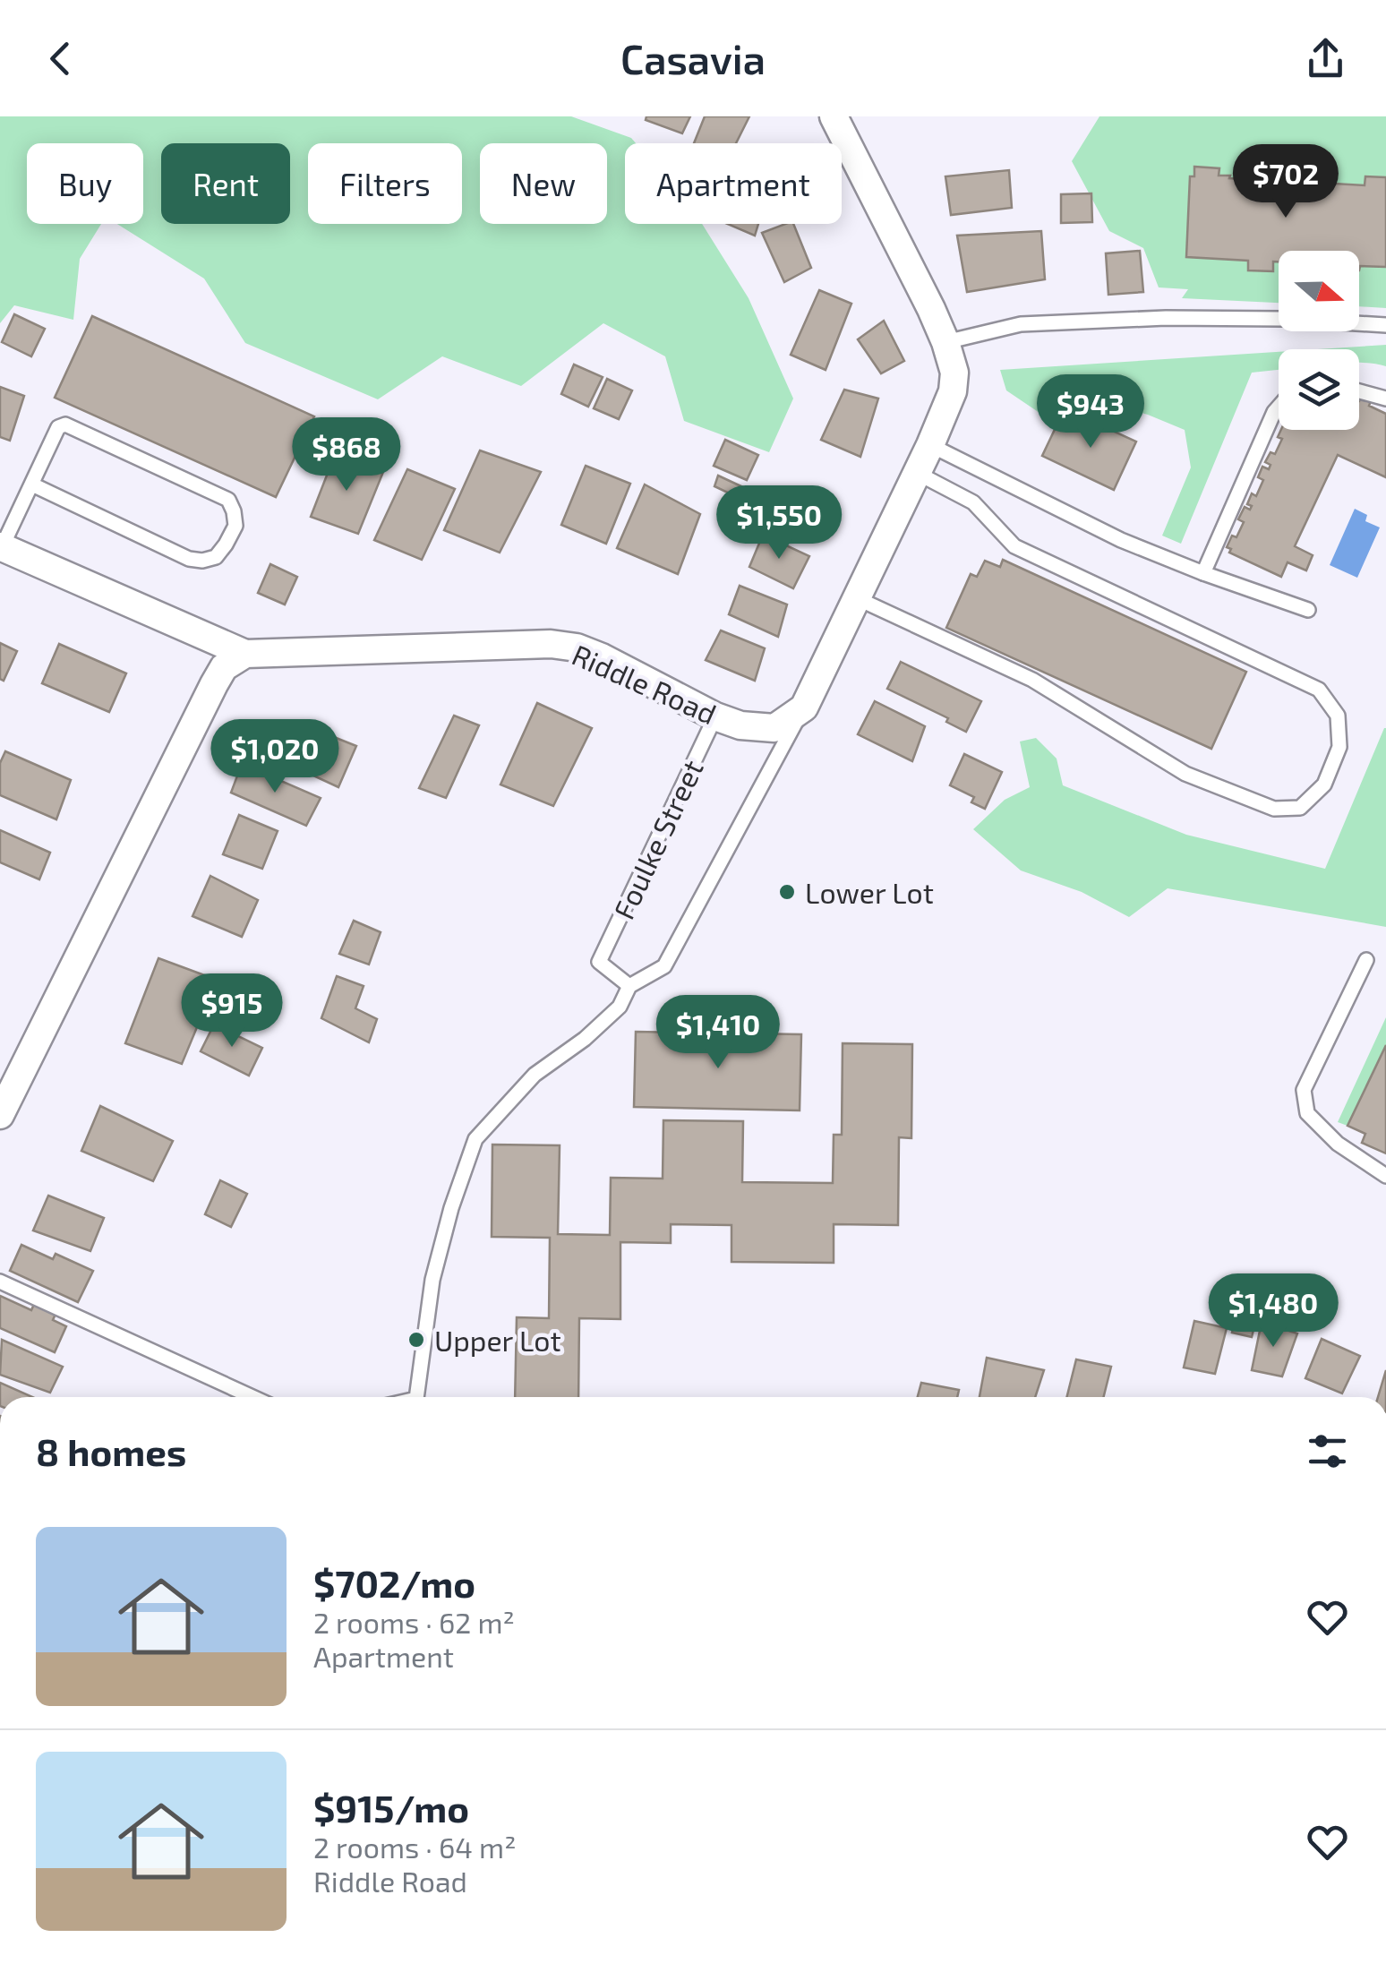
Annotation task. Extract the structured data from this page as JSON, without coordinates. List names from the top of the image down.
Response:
{
  "streets": {
    "street": ["Riddle Road"],
    "lane": ["Foulke Street"]
  },
  "crossings": [
    ["Riddle Road", "Foulke Street"]
  ],
  "places": ["Lower Lot", "Upper Lot"],
  "north": "right",
  "page": {
    "header": "Casavia",
    "chip": [
      "Buy",
      "Rent",
      "Filters",
      "New",
      "Apartment"
    ],
    "price": [
      "$702",
      "$943",
      "$868",
      "$1,550",
      "$1,020",
      "$915",
      "$1,410",
      "$1,480"
    ],
    "heading": "8 homes",
    "list": [
      {
        "name": "$702/mo",
        "note": "2 rooms · 62 m² · Apartment"
      },
      {
        "name": "$915/mo",
        "note": "2 rooms · 64 m² · Riddle Road"
      }
    ]
  }
}
